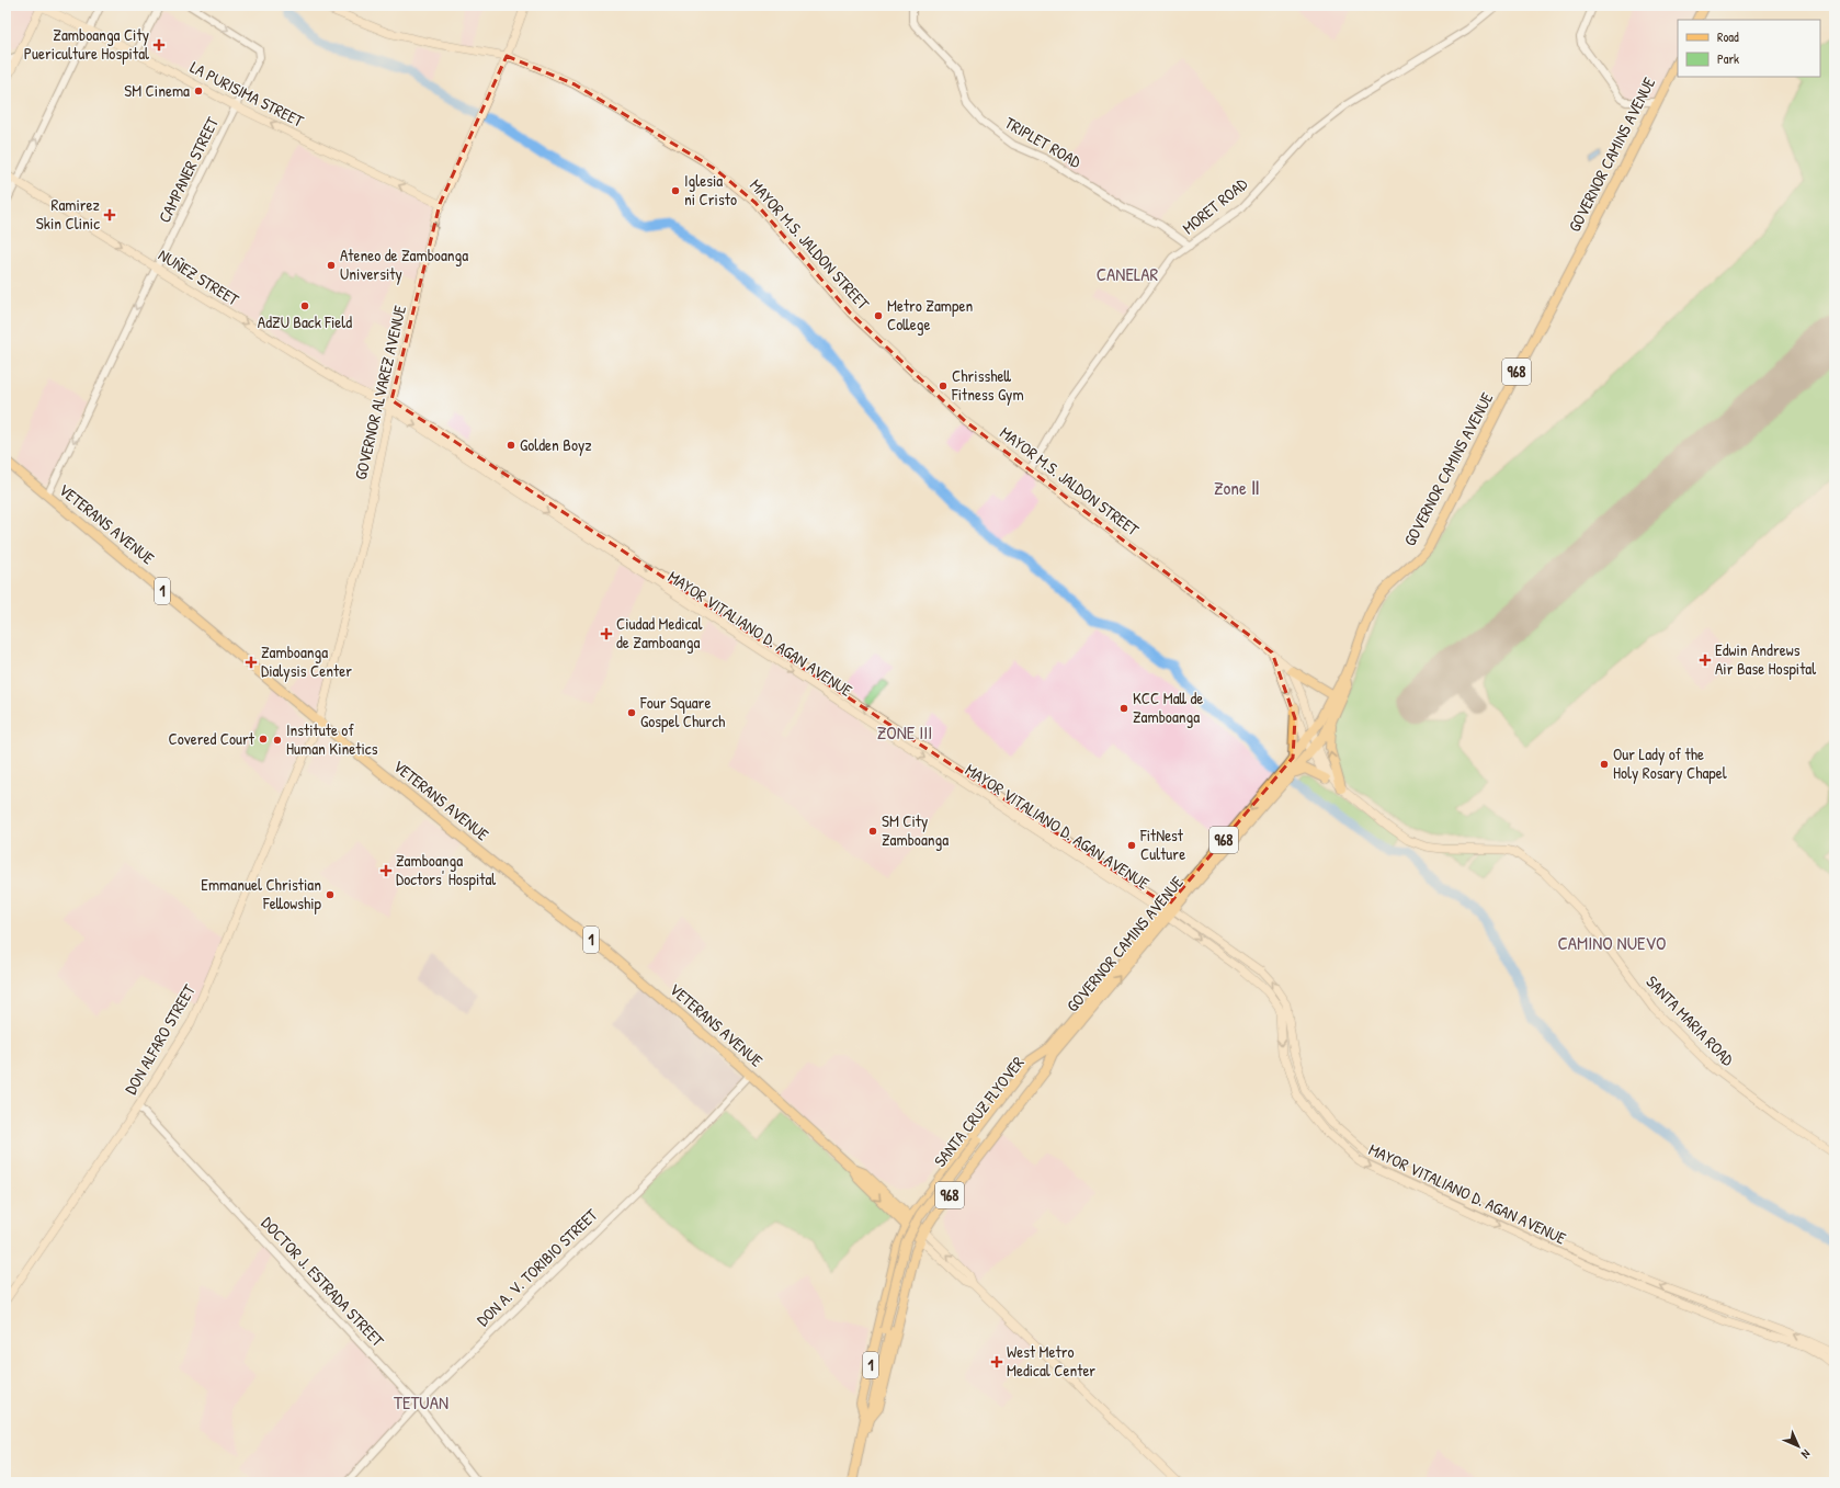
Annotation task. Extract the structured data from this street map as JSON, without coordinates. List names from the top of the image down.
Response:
{
  "streets": {
    "main road": [
      "LA PURISIMA STREET",
      "GOVERNOR CAMINS AVENUE",
      "MAYOR M.S. JALDON STREET",
      "NUÑEZ STREET",
      "968",
      "GOVERNOR ALVAREZ AVENUE",
      "VETERANS AVENUE",
      "1",
      "MAYOR VITALIANO D. AGAN AVENUE",
      "SANTA MARIA ROAD",
      "DON ALFARO STREET",
      "SANTA CRUZ FLYOVER"
    ],
    "street": [
      "TRIPLET ROAD",
      "CAMPANER STREET",
      "MORET ROAD",
      "DON A. V. TORIBIO STREET",
      "DOCTOR J. ESTRADA STREET"
    ]
  },
  "crossings": [
    ["LA PURISIMA STREET", "CAMPANER STREET"],
    ["LA PURISIMA STREET", "GOVERNOR ALVAREZ AVENUE"],
    ["TRIPLET ROAD", "MORET ROAD"],
    ["GOVERNOR CAMINS AVENUE", "MAYOR M.S. JALDON STREET"],
    ["GOVERNOR CAMINS AVENUE", "VETERANS AVENUE"],
    ["GOVERNOR CAMINS AVENUE", "1"],
    ["GOVERNOR CAMINS AVENUE", "MAYOR VITALIANO D. AGAN AVENUE"],
    ["GOVERNOR CAMINS AVENUE", "SANTA CRUZ FLYOVER"],
    ["CAMPANER STREET", "NUÑEZ STREET"],
    ["CAMPANER STREET", "VETERANS AVENUE"],
    ["MORET ROAD", "MAYOR M.S. JALDON STREET"],
    ["MAYOR M.S. JALDON STREET", "GOVERNOR ALVAREZ AVENUE"],
    ["MAYOR M.S. JALDON STREET", "SANTA MARIA ROAD"],
    ["NUÑEZ STREET", "MAYOR VITALIANO D. AGAN AVENUE"],
    ["GOVERNOR ALVAREZ AVENUE", "VETERANS AVENUE"],
    ["GOVERNOR ALVAREZ AVENUE", "MAYOR VITALIANO D. AGAN AVENUE"],
    ["GOVERNOR ALVAREZ AVENUE", "DON ALFARO STREET"],
    ["VETERANS AVENUE", "1"],
    ["VETERANS AVENUE", "DON ALFARO STREET"],
    ["VETERANS AVENUE", "DON A. V. TORIBIO STREET"],
    ["1", "SANTA CRUZ FLYOVER"],
    ["DON ALFARO STREET", "DOCTOR J. ESTRADA STREET"],
    ["DON A. V. TORIBIO STREET", "DOCTOR J. ESTRADA STREET"]
  ],
  "one_way": ["LA PURISIMA STREET", "CAMPANER STREET", "NUÑEZ STREET"],
  "districts": [
    "CANELAR",
    "Zone Ⅱ",
    "ZONE III",
    "CAMINO NUEVO",
    "TETUAN"
  ],
  "places": {
    "health": [
      "Zamboanga City Puericulture Hospital",
      "Ramirez Skin Clinic",
      "Ciudad Medical de Zamboanga",
      "Edwin Andrews Air Base Hospital",
      "Zamboanga Dialysis Center",
      "Zamboanga Doctors' Hospital",
      "West Metro Medical Center"
    ],
    "other": [
      "SM Cinema",
      "Iglesia ni Cristo",
      "Ateneo de Zamboanga University",
      "AdZU Back Field",
      "Metro Zampen College",
      "Chrisshell Fitness Gym",
      "Golden Boyz",
      "KCC Mall de Zamboanga",
      "Four Square Gospel Church",
      "Covered Court",
      "Institute of Human Kinetics",
      "Our Lady of the Holy Rosary Chapel",
      "SM City Zamboanga",
      "FitNest Culture",
      "Emmanuel Christian Fellowship"
    ]
  },
  "legend": ["Road", "Park"],
  "north": "bottom right"
}
